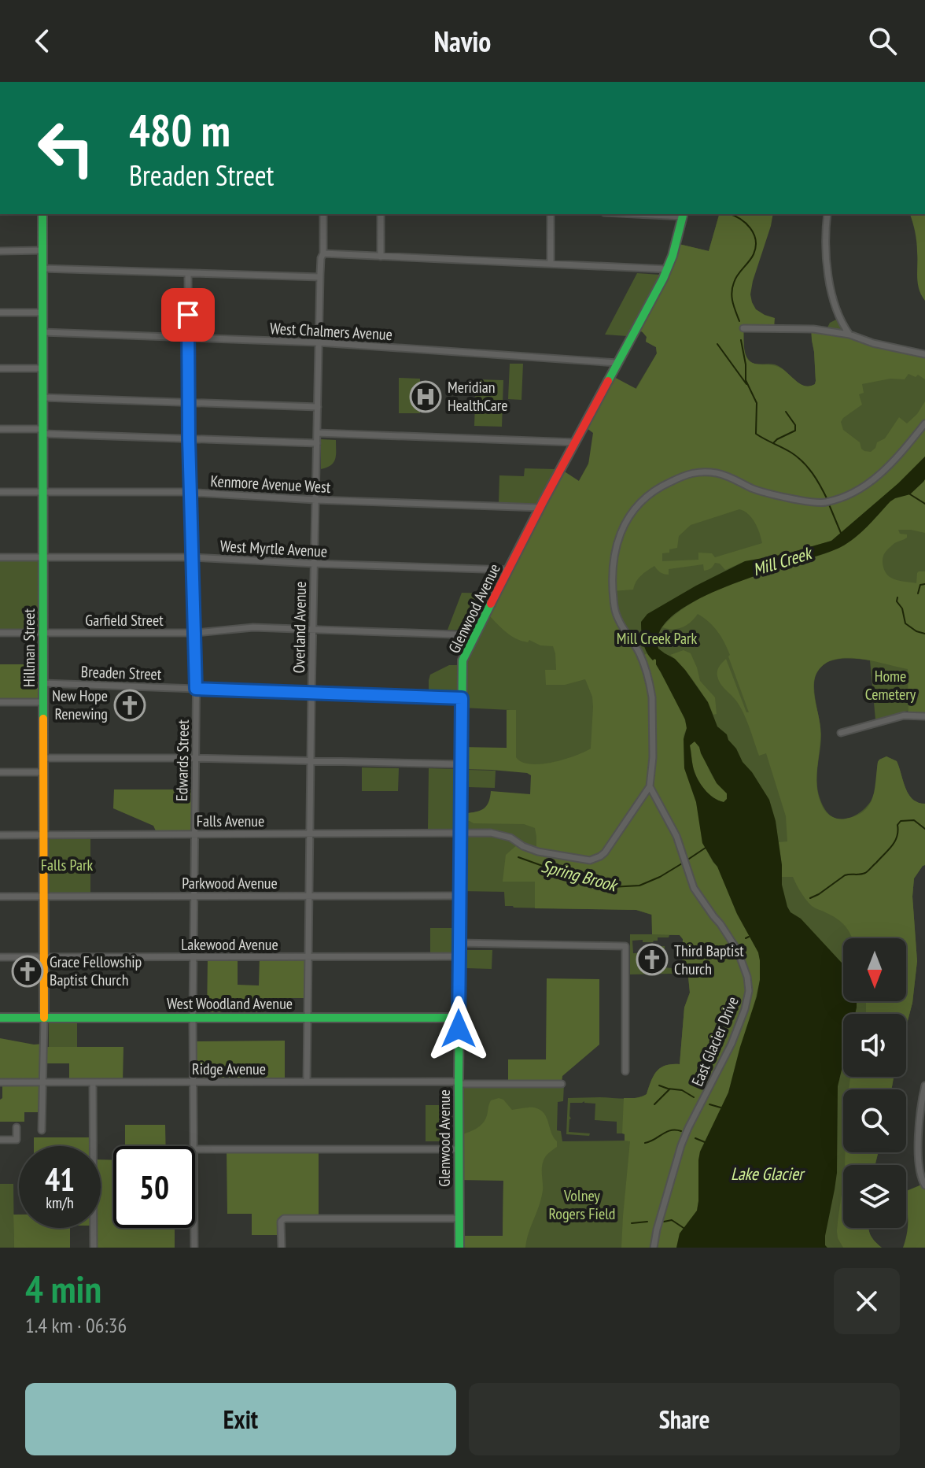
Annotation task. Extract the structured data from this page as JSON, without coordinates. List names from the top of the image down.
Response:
{
  "streets": {
    "street": [
      "West Chalmers Avenue",
      "Kenmore Avenue West",
      "West Myrtle Avenue",
      "Glenwood Avenue",
      "Garfield Street",
      "Overland Avenue",
      "Hillman Street",
      "Breaden Street",
      "Edwards Street",
      "Falls Avenue",
      "Parkwood Avenue",
      "Lakewood Avenue",
      "West Woodland Avenue",
      "East Glacier Drive",
      "Ridge Avenue"
    ]
  },
  "crossings": [
    ["West Chalmers Avenue", "Glenwood Avenue"],
    ["West Chalmers Avenue", "Overland Avenue"],
    ["West Chalmers Avenue", "Hillman Street"],
    ["West Chalmers Avenue", "Edwards Street"],
    ["Kenmore Avenue West", "Glenwood Avenue"],
    ["Kenmore Avenue West", "Overland Avenue"],
    ["Kenmore Avenue West", "Hillman Street"],
    ["Kenmore Avenue West", "Edwards Street"],
    ["West Myrtle Avenue", "Glenwood Avenue"],
    ["West Myrtle Avenue", "Overland Avenue"],
    ["West Myrtle Avenue", "Hillman Street"],
    ["West Myrtle Avenue", "Edwards Street"],
    ["Glenwood Avenue", "Garfield Street"],
    ["Glenwood Avenue", "Breaden Street"],
    ["Glenwood Avenue", "Falls Avenue"],
    ["Glenwood Avenue", "Parkwood Avenue"],
    ["Glenwood Avenue", "Lakewood Avenue"],
    ["Glenwood Avenue", "West Woodland Avenue"],
    ["Glenwood Avenue", "Ridge Avenue"],
    ["Garfield Street", "Overland Avenue"],
    ["Garfield Street", "Hillman Street"],
    ["Garfield Street", "Edwards Street"],
    ["Overland Avenue", "Breaden Street"],
    ["Overland Avenue", "Falls Avenue"],
    ["Overland Avenue", "Parkwood Avenue"],
    ["Overland Avenue", "Lakewood Avenue"],
    ["Overland Avenue", "West Woodland Avenue"],
    ["Overland Avenue", "Ridge Avenue"],
    ["Hillman Street", "Breaden Street"],
    ["Hillman Street", "Falls Avenue"],
    ["Hillman Street", "Parkwood Avenue"],
    ["Hillman Street", "Lakewood Avenue"],
    ["Hillman Street", "West Woodland Avenue"],
    ["Hillman Street", "Ridge Avenue"],
    ["Breaden Street", "Edwards Street"],
    ["Edwards Street", "Falls Avenue"],
    ["Edwards Street", "Parkwood Avenue"],
    ["Edwards Street", "Lakewood Avenue"],
    ["Edwards Street", "West Woodland Avenue"],
    ["Edwards Street", "Ridge Avenue"],
    ["Falls Avenue", "East Glacier Drive"]
  ],
  "water": ["Mill Creek", "Spring Brook", "Lake Glacier"],
  "parks": [
    "Mill Creek Park",
    "Home Cemetery",
    "Falls Park",
    "Volney Rogers Field"
  ],
  "places": {
    "hospital": ["Meridian HealthCare"],
    "church": ["New Hope Renewing", "Third Baptist Church", "Grace Fellowship Baptist Church"]
  },
  "north": "bottom",
  "page": {
    "header": "Navio",
    "turn": ["480 m", "Breaden Street"],
    "speed": "41 km/h",
    "limit": "50",
    "heading": ["4 min", "1.4 km · 06:36"],
    "buttons": ["Exit", "Share"]
  }
}
